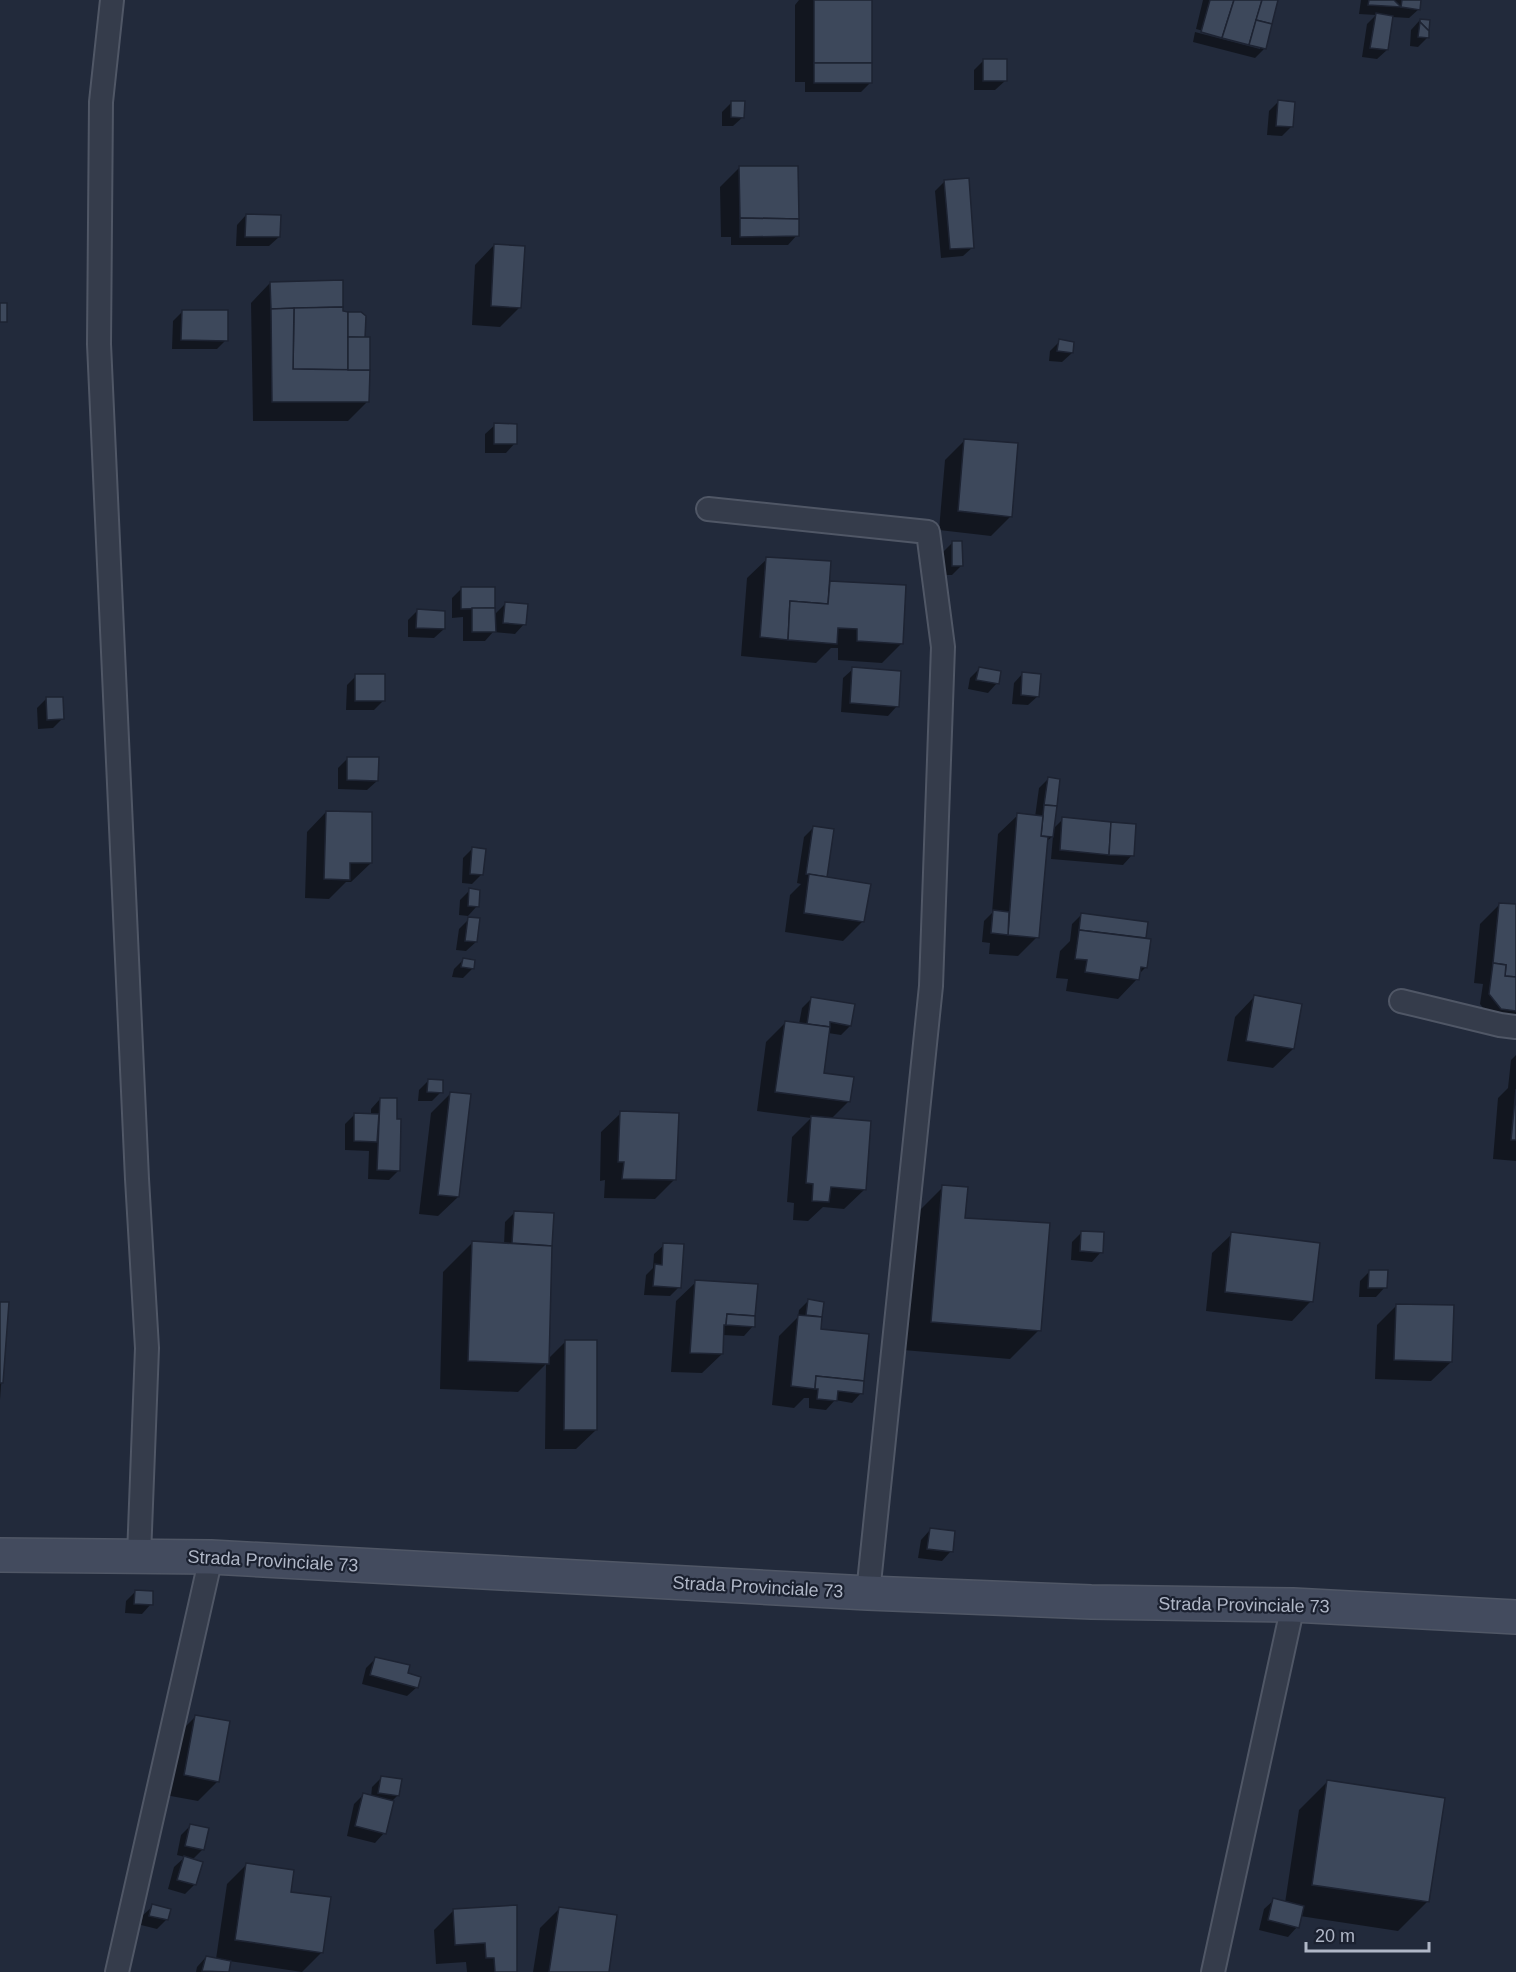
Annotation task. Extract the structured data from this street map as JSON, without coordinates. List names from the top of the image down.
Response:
{
  "streets": {
    "street": ["Strada Provinciale 73"]
  },
  "scale_bar": "20 m"
}
